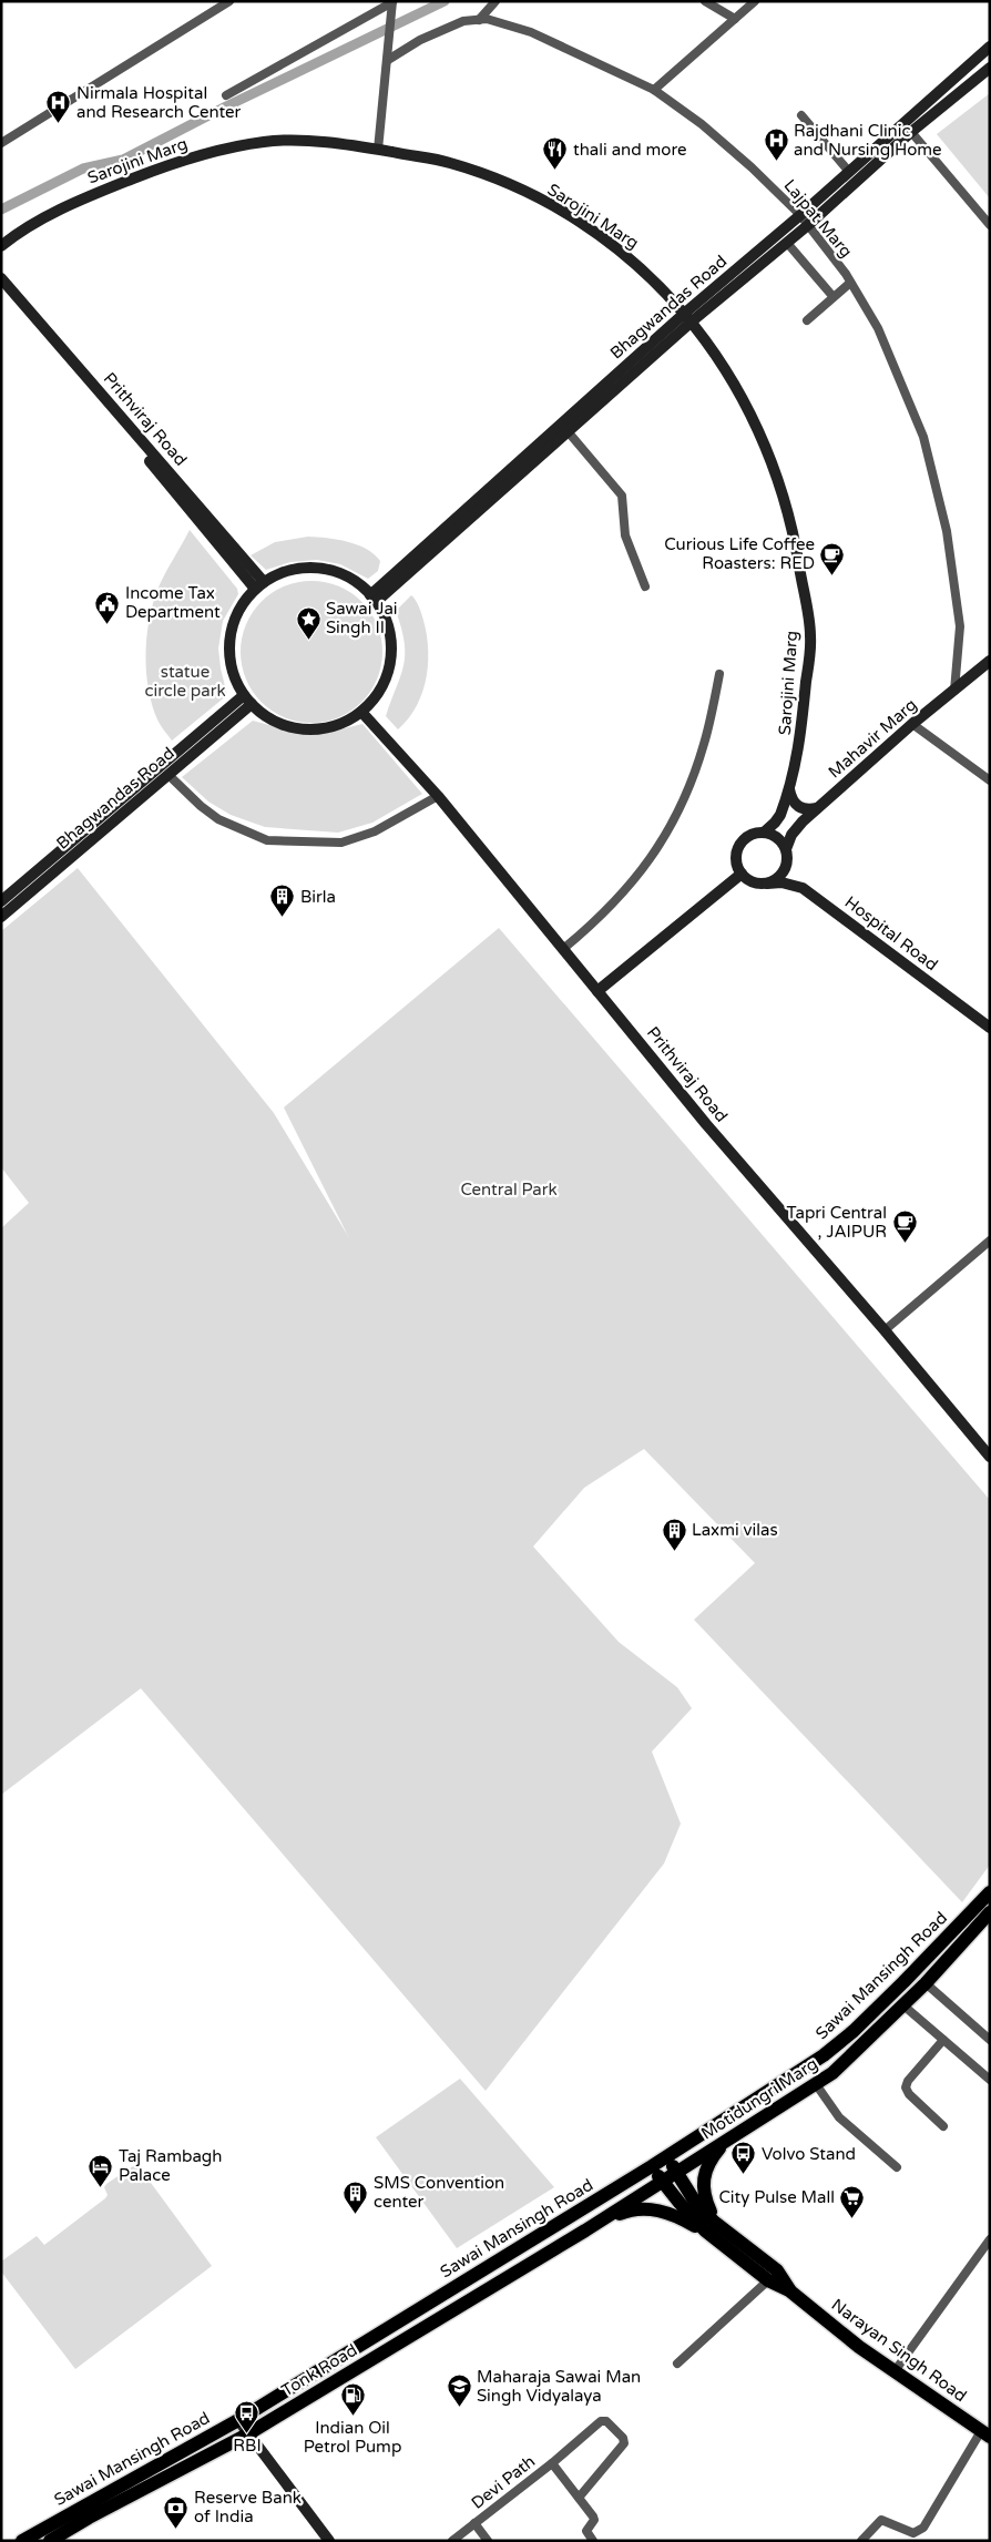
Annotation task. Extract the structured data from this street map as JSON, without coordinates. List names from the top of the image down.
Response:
{
  "streets": {
    "main road": [
      "Sawai Mansingh Road",
      "Motidungri Marg",
      "Narayan Singh Road",
      "Tonk Road"
    ],
    "street": [
      "Sarojini Marg",
      "Lajpat Marg",
      "Bhagwandas Road",
      "Prithviraj Road",
      "Mahavir Marg",
      "Hospital Road",
      "Devi Path"
    ]
  },
  "crossings": [
    ["Sarojini Marg", "Bhagwandas Road"],
    ["Sarojini Marg", "Mahavir Marg"],
    ["Sarojini Marg", "Hospital Road"],
    ["Lajpat Marg", "Bhagwandas Road"],
    ["Lajpat Marg", "Mahavir Marg"],
    ["Bhagwandas Road", "Prithviraj Road"],
    ["Mahavir Marg", "Hospital Road"],
    ["Motidungri Marg", "Tonk Road"]
  ],
  "parks": ["statue circle park", "Central Park"],
  "places": {
    "hospital": ["Nirmala Hospital and Research Center", "Rajdhani Clinic and Nursing Home"],
    "restaurant": ["thali and more"],
    "cafe": ["Curious Life Coffee Roasters: RED", "Tapri Central , JAIPUR"],
    "public building": ["Income Tax Department"],
    "place": ["Sawai Jai Singh II"],
    "building": ["Birla", "Laxmi vilas", "SMS Convention center"],
    "bus stop": ["Volvo Stand", "RBI"],
    "hotel": ["Taj Rambagh Palace"],
    "supermarket": ["City Pulse Mall"],
    "school or university": ["Maharaja Sawai Man Singh Vidyalaya"],
    "fuel station": ["Indian Oil Petrol Pump"],
    "bank": ["Reserve Bank of India"]
  }
}
